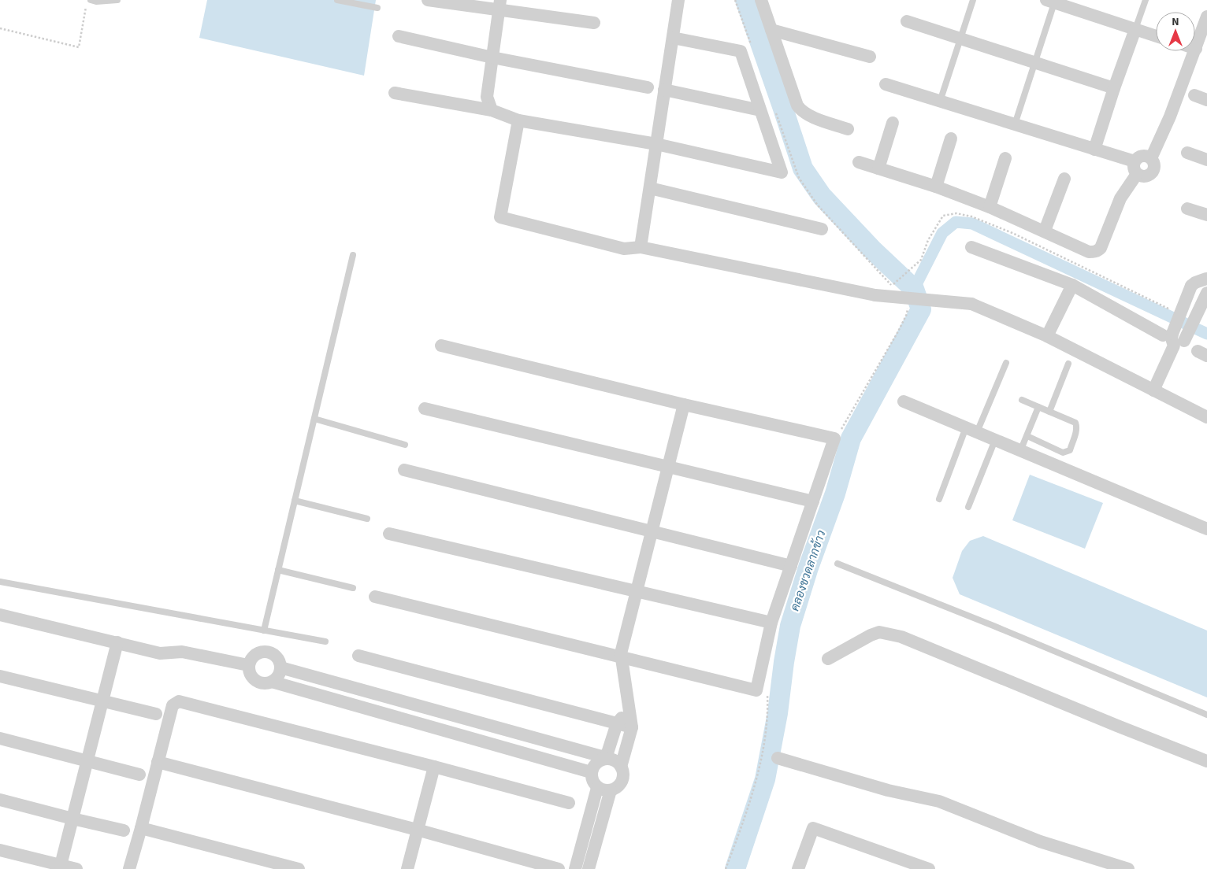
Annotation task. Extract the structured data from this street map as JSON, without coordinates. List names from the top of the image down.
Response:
{
  "water": ["คลองชวดลากข้าว"],
  "north": "top"
}
